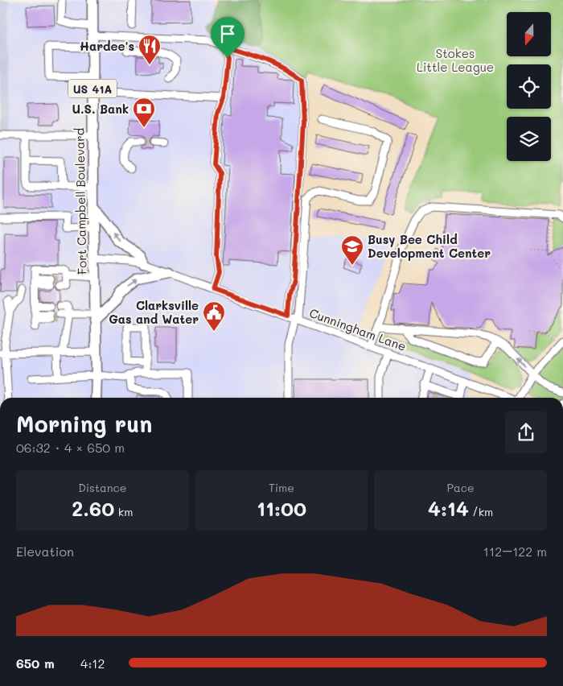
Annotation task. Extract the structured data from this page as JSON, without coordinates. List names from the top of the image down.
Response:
{
  "streets": {
    "highway": ["US 41A", "Fort Campbell Boulevard"],
    "street": ["Cunningham Lane"]
  },
  "crossings": [
    ["Fort Campbell Boulevard", "Cunningham Lane"]
  ],
  "parks": ["Stokes Little League"],
  "places": {
    "restaurant": ["Hardee's"],
    "bank": ["U.S. Bank"],
    "school or university": ["Busy Bee Child Development Center"],
    "public building": ["Clarksville Gas and Water"]
  },
  "north": "bottom",
  "page": {
    "heading": ["Morning run", "06:32 · 4 × 650 m"],
    "stats": [
      ["Distance", "2.60 km"],
      ["Time", "11:00"],
      ["Pace", "4:14 /km"]
    ],
    "chart": ["Elevation", "112–122 m"],
    "list": [
      {
        "name": "650 m",
        "note": "4:12"
      }
    ]
  }
}
